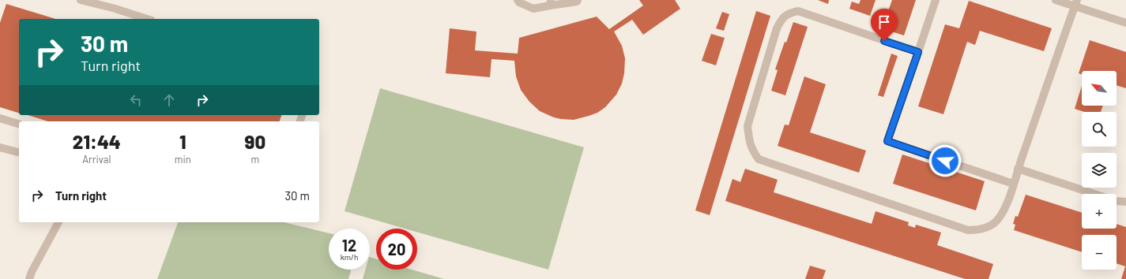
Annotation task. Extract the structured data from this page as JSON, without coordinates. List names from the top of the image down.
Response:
{
  "north": "top left",
  "page": {
    "turn": ["30 m", "Turn right"],
    "map_buttons": ["+", "−"],
    "eta": [
      "21:44",
      "Arrival",
      "1",
      "min",
      "90",
      "m"
    ],
    "list": [
      {
        "name": "Turn right",
        "value": "30 m"
      }
    ],
    "speed": "12 km/h",
    "limit": "20"
  }
}
